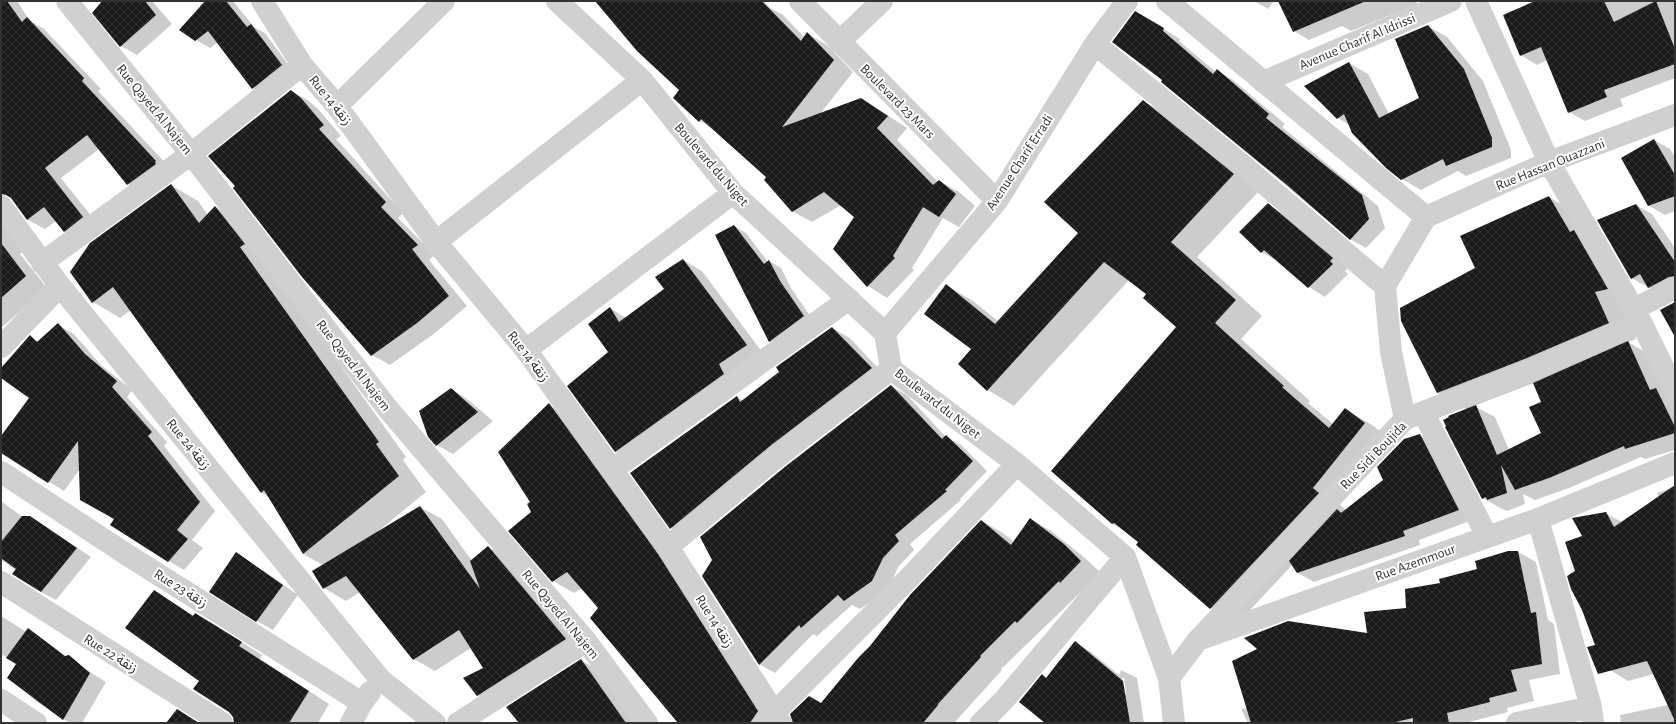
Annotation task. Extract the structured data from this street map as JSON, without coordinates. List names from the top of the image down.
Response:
{
  "streets": {
    "street": [
      "Avenue Charif Al Idrissi",
      "Rue 14 زنقة",
      "Boulevard 23 Mars",
      "Rue Qayed Al Najem",
      "Avenue Charif Erradi",
      "Boulevard du Niget",
      "Rue Hassan Ouazzani",
      "Rue 24 زنقة",
      "Rue Sidi Boujida",
      "Rue Azemmour",
      "Rue 23 زنقة",
      "Rue 22 زنقة"
    ]
  },
  "crossings": [
    ["Boulevard 23 Mars", "Avenue Charif Erradi"],
    ["Avenue Charif Erradi", "Boulevard du Niget"],
    ["Rue Sidi Boujida", "Rue Azemmour"]
  ]
}
